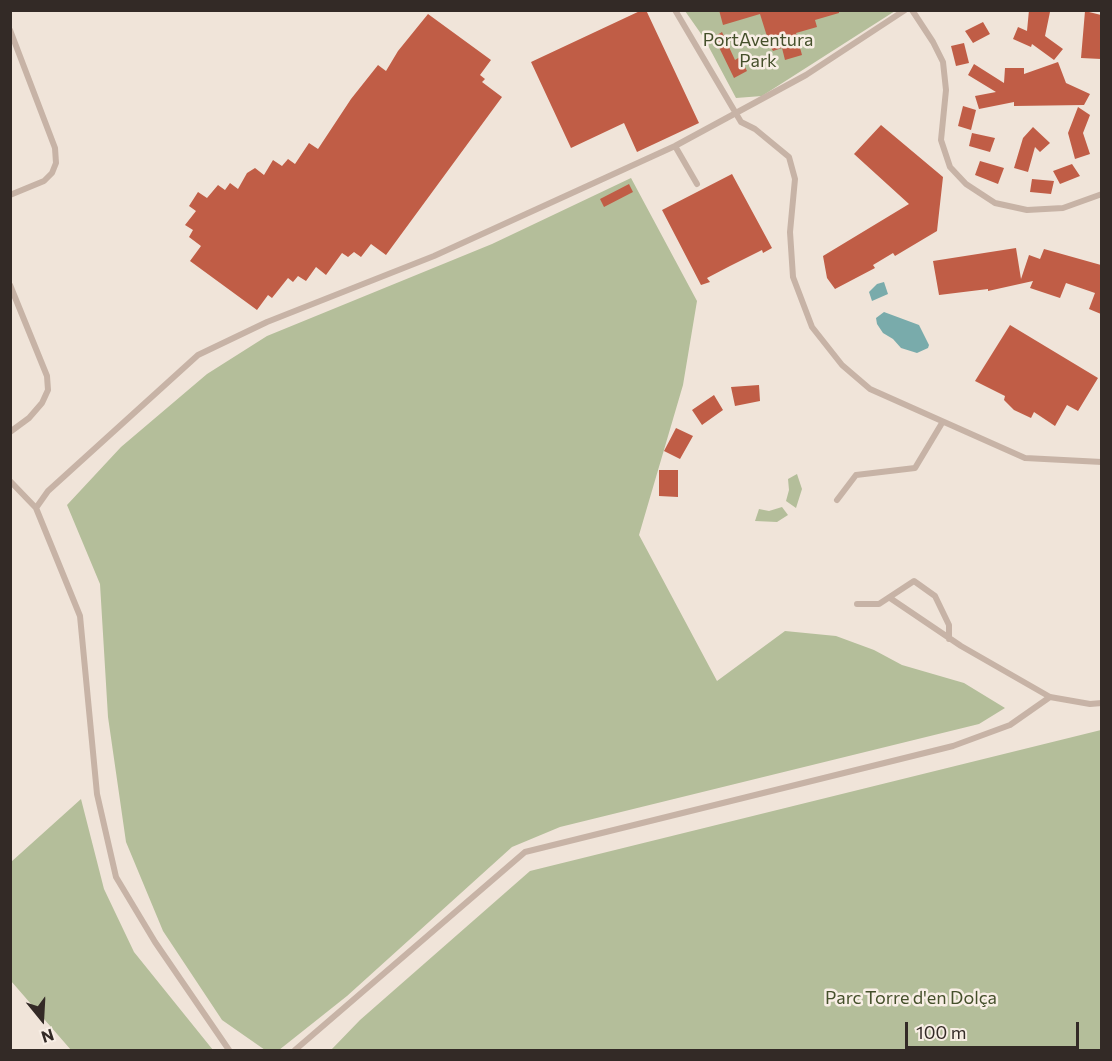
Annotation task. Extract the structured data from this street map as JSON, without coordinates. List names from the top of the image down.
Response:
{
  "parks": ["PortAventura Park", "Parc Torre d'en Dolça"],
  "scale_bar": "100 m",
  "north": "bottom"
}
